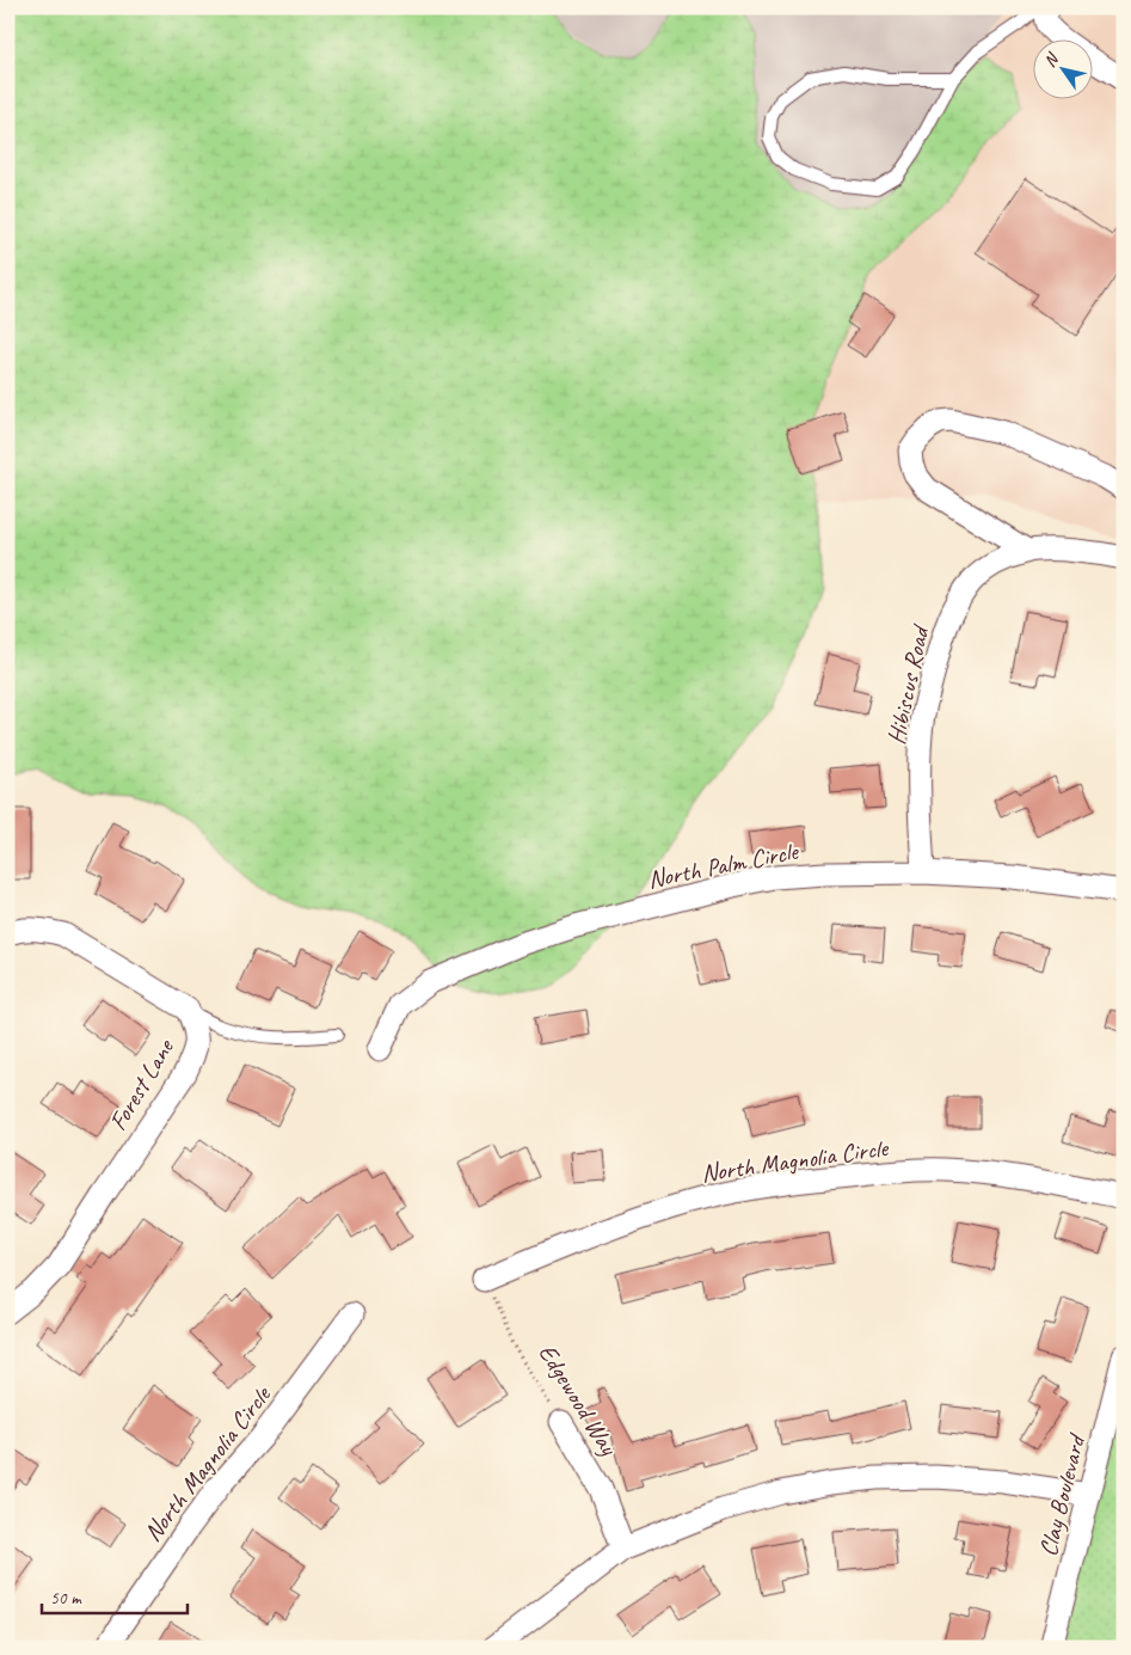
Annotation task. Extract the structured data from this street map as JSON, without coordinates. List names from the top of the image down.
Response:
{
  "streets": {
    "street": [
      "Hibiscus Road",
      "North Palm Circle",
      "Forest Lane",
      "North Magnolia Circle",
      "Edgewood Way",
      "Clay Boulevard"
    ]
  },
  "crossings": [
    ["Hibiscus Road", "North Palm Circle"],
    ["North Magnolia Circle", "Edgewood Way"]
  ],
  "scale_bar": "50 m",
  "north": "top left"
}
